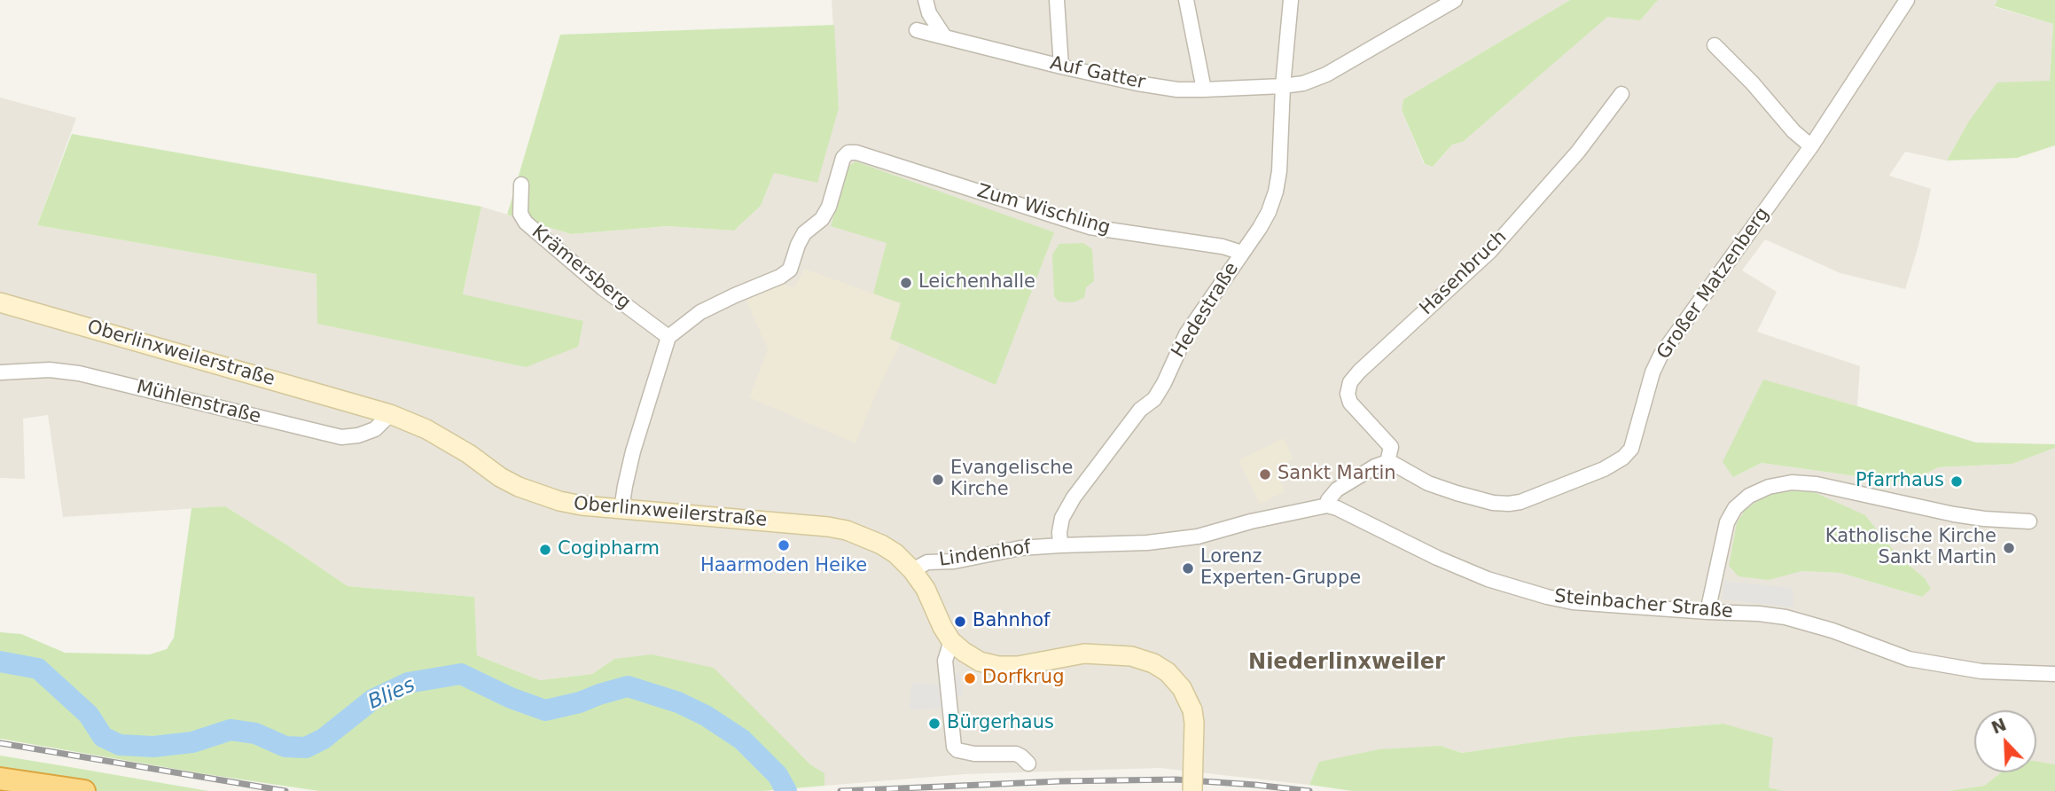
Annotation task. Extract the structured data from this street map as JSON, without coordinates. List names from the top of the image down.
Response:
{
  "streets": {
    "main road": ["Oberlinxweilerstraße"],
    "street": [
      "Auf Gatter",
      "Zum Wischling",
      "Krämersberg",
      "Hasenbruch",
      "Großer Matzenberg",
      "Hedestraße",
      "Mühlenstraße",
      "Lindenhof",
      "Steinbacher Straße"
    ]
  },
  "crossings": [
    ["Auf Gatter", "Hedestraße"],
    ["Zum Wischling", "Krämersberg"],
    ["Zum Wischling", "Hedestraße"],
    ["Hasenbruch", "Großer Matzenberg"],
    ["Hedestraße", "Lindenhof"],
    ["Oberlinxweilerstraße", "Mühlenstraße"],
    ["Oberlinxweilerstraße", "Lindenhof"]
  ],
  "districts": ["Niederlinxweiler"],
  "water": ["Blies"],
  "places": [
    "Leichenhalle",
    "Sankt Martin",
    "Evangelische Kirche",
    "Pfarrhaus",
    "Haarmoden Heike",
    "Katholische Kirche Sankt Martin",
    "Cogipharm",
    "Lorenz Experten-Gruppe",
    "Bahnhof",
    "Dorfkrug",
    "Bürgerhaus"
  ],
  "north": "top left"
}
